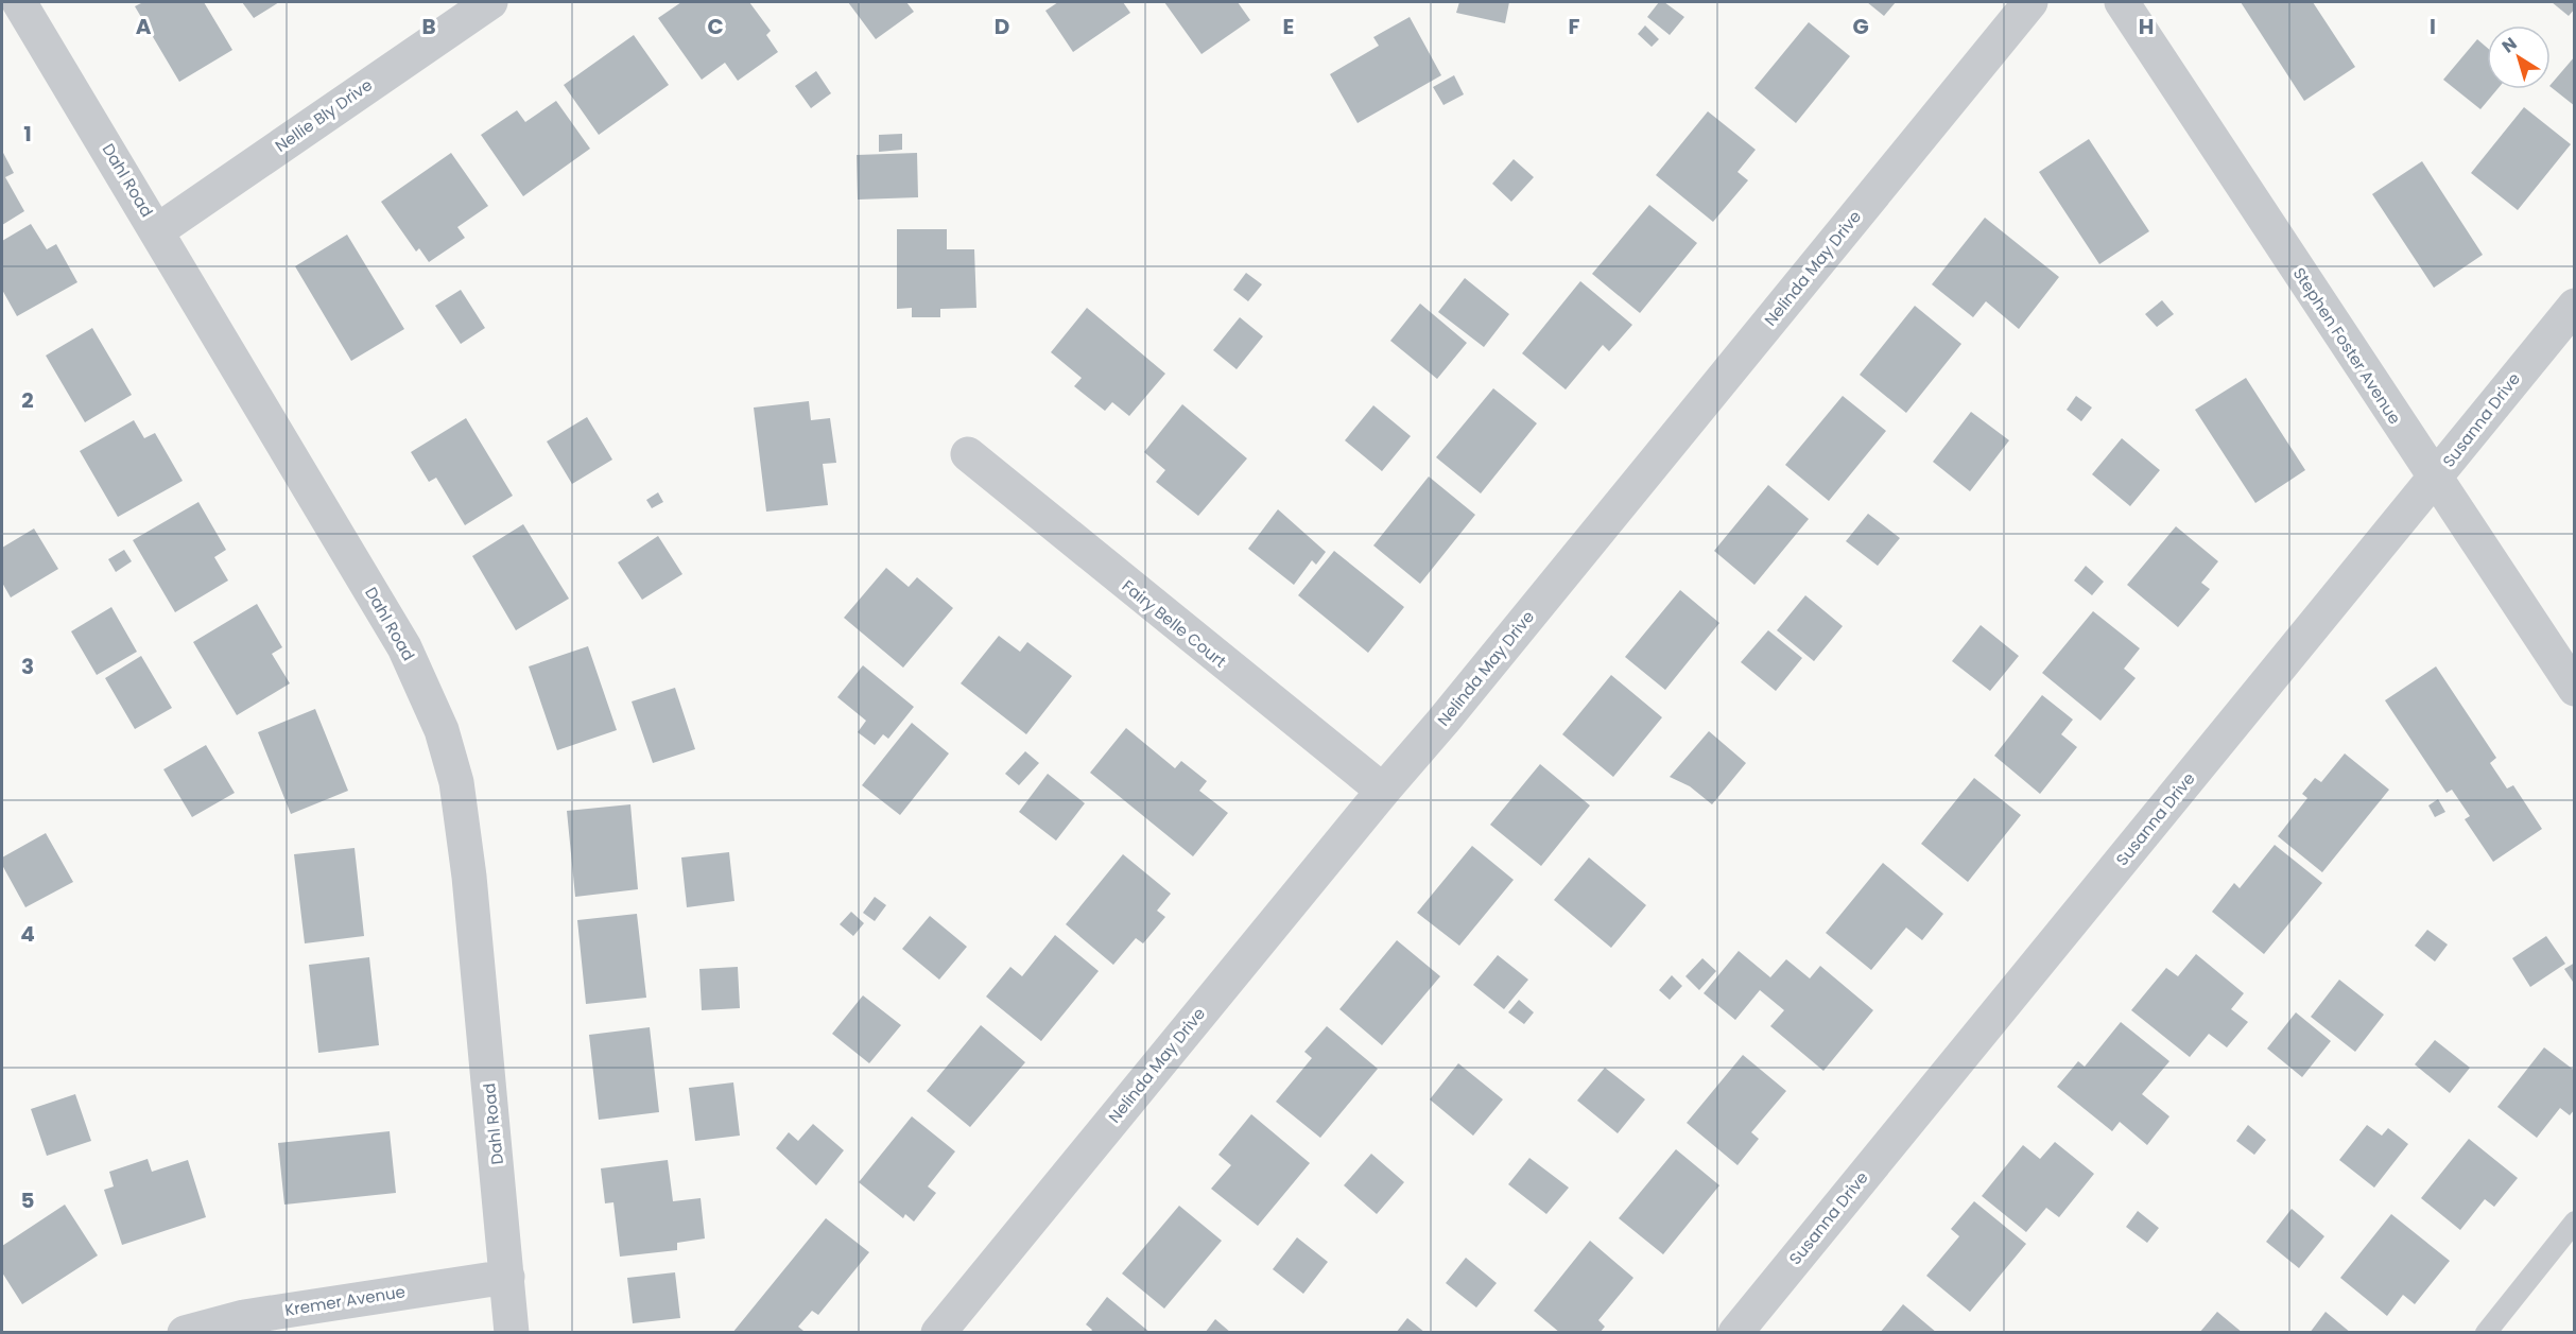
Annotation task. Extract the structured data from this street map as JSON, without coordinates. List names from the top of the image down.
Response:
{
  "streets": {
    "street": [
      "Nellie Bly Drive",
      "Dahl Road",
      "Nelinda May Drive",
      "Stephen Foster Avenue",
      "Susanna Drive",
      "Fairy Belle Court",
      "Kremer Avenue"
    ]
  },
  "crossings": [
    ["Nellie Bly Drive", "Dahl Road"],
    ["Dahl Road", "Kremer Avenue"],
    ["Nelinda May Drive", "Fairy Belle Court"],
    ["Stephen Foster Avenue", "Susanna Drive"]
  ],
  "north": "top left",
  "grid": {
    "columns": [
      "A",
      "B",
      "C",
      "D",
      "E",
      "F",
      "G",
      "H",
      "I"
    ],
    "rows": [
      "1",
      "2",
      "3",
      "4",
      "5"
    ]
  }
}
